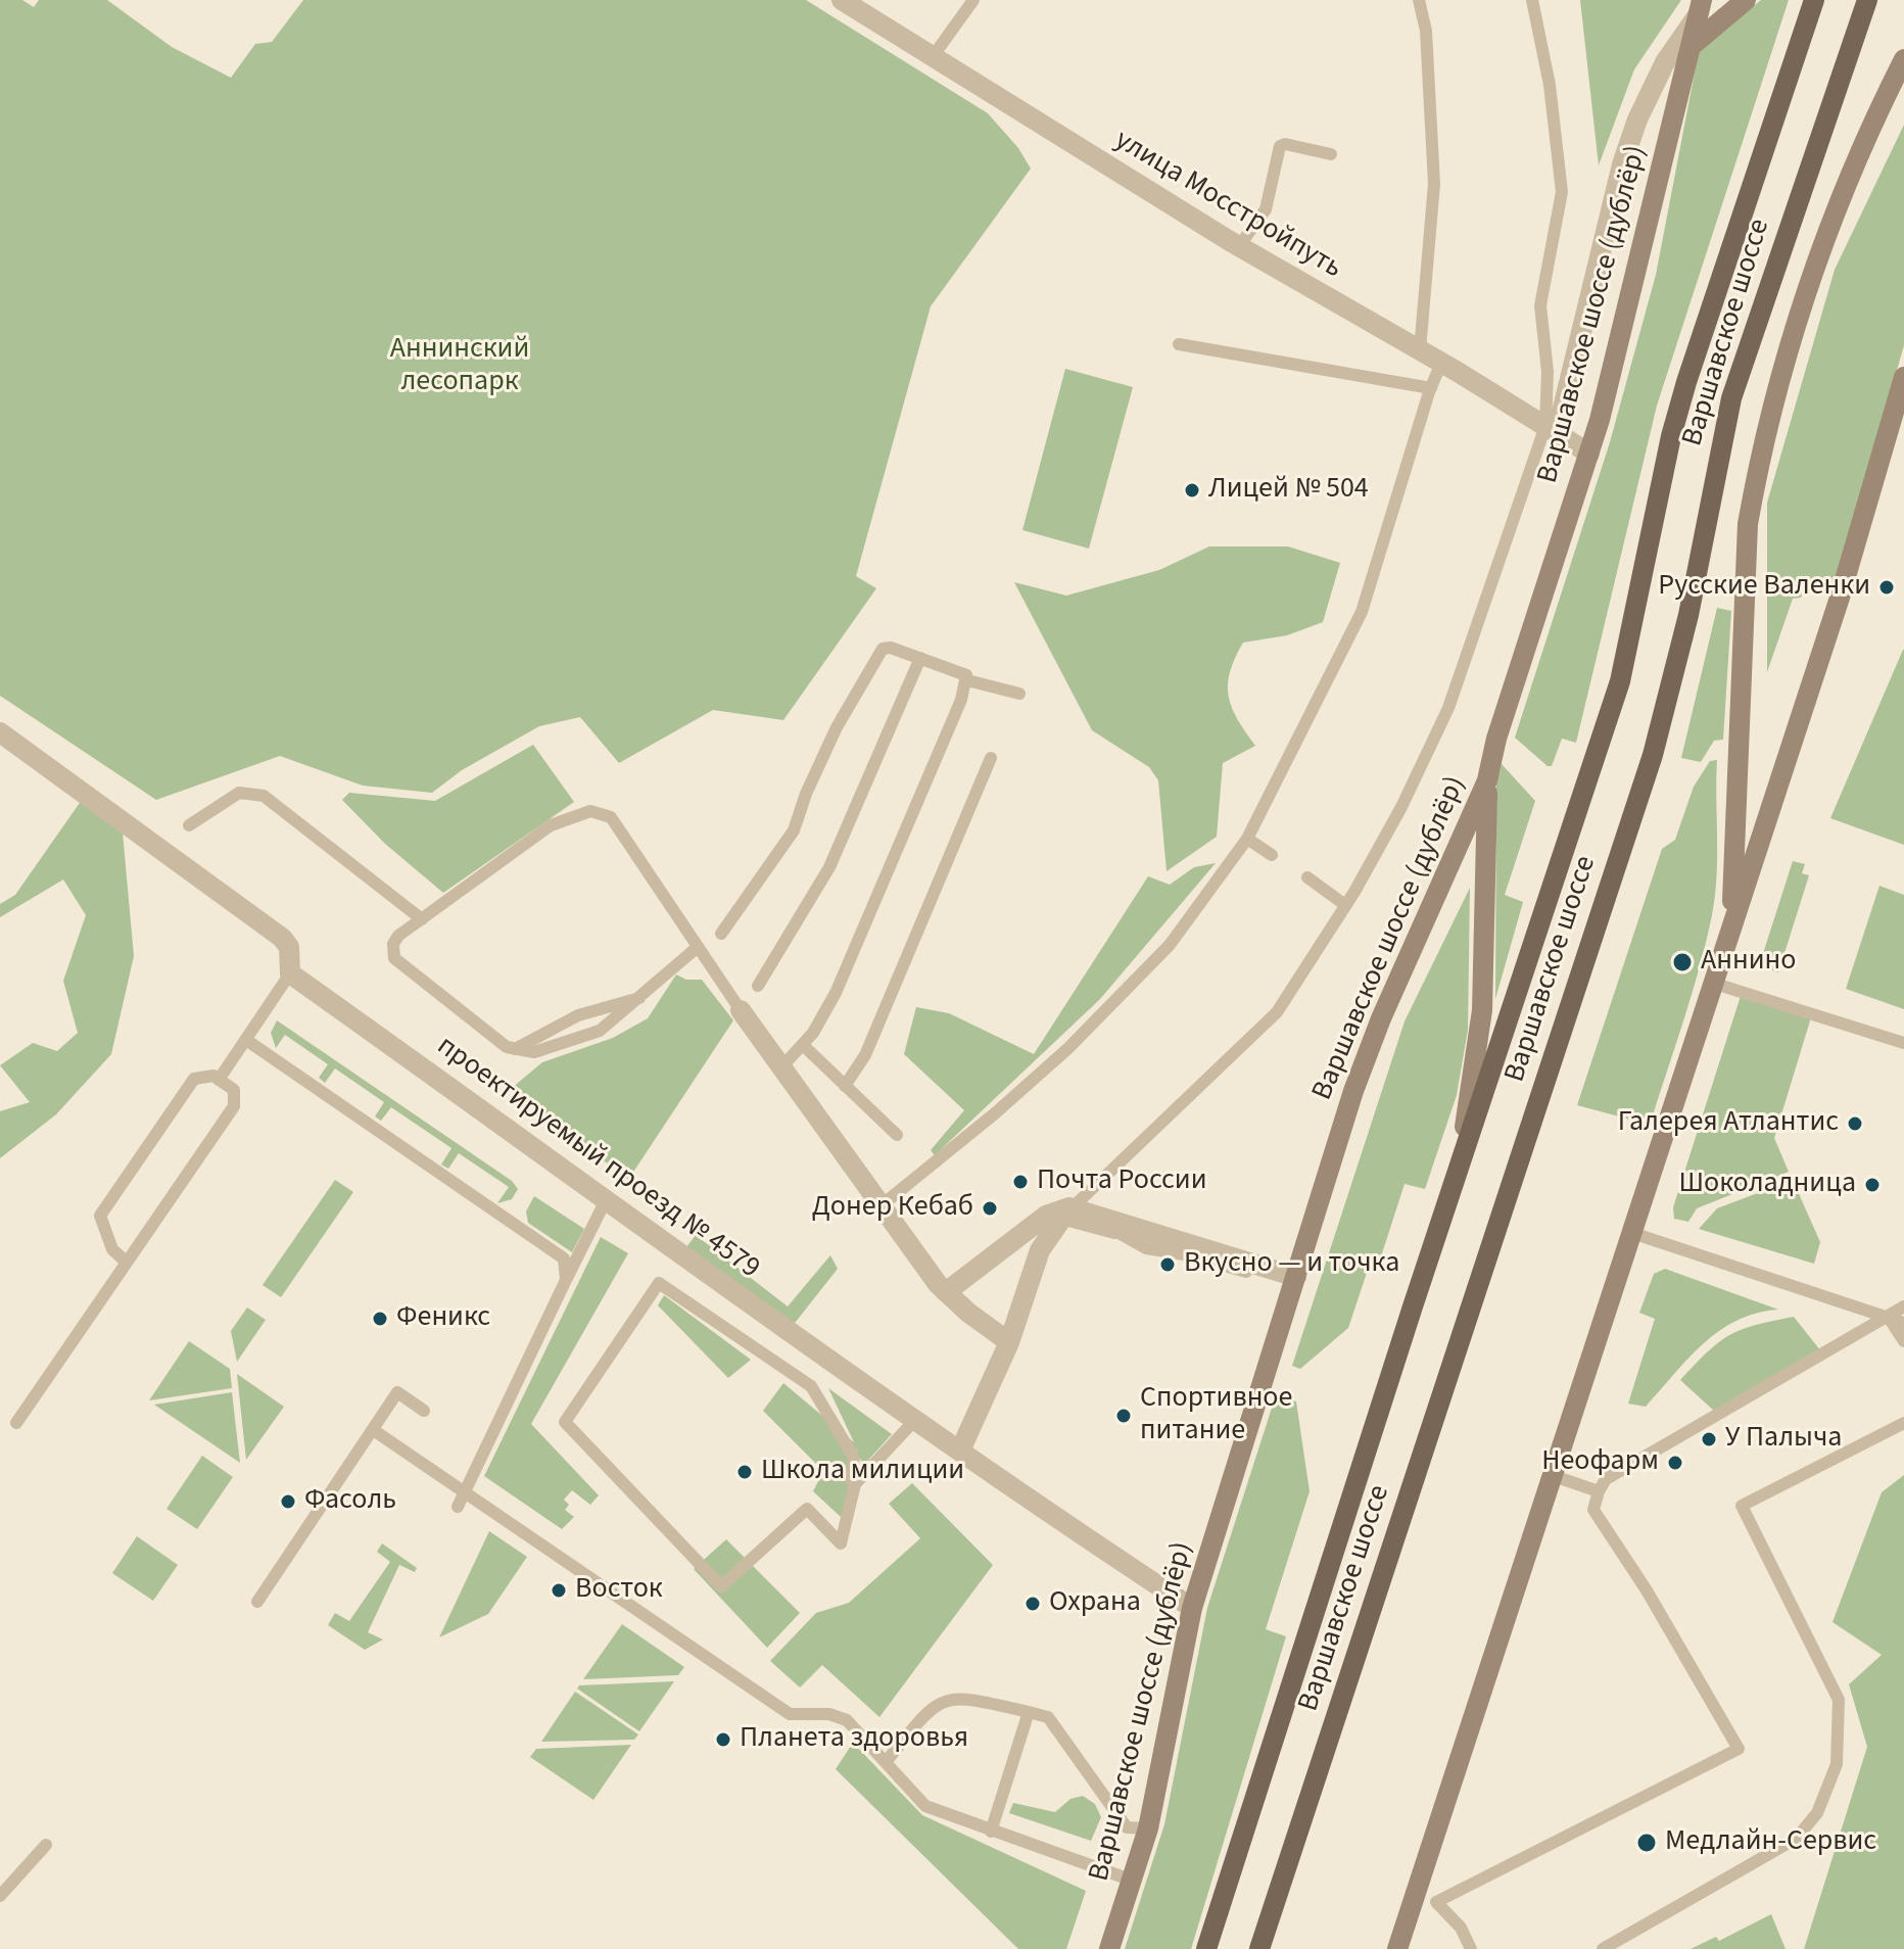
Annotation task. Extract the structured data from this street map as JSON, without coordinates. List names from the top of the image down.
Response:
{
  "streets": {
    "main road": ["Варшавское шоссе (дублёр)", "Варшавское шоссе"],
    "street": ["улица Мосстройпуть", "проектируемый проезд № 4579"]
  },
  "crossings": [
    ["улица Мосстройпуть", "Варшавское шоссе (дублёр)"],
    ["Варшавское шоссе (дублёр)", "проектируемый проезд № 4579"]
  ],
  "parks": ["Аннинский лесопарк"],
  "places": [
    "Лицей № 504",
    "Русские Валенки",
    "Аннино",
    "Галерея Атлантис",
    "Почта России",
    "Шоколадница",
    "Донер Кебаб",
    "Вкусно — и точка",
    "Феникс",
    "Спортивное питание",
    "У Палыча",
    "Неофарм",
    "Школа милиции",
    "Фасоль",
    "Восток",
    "Охрана",
    "Планета здоровья",
    "Медлайн-Сервис"
  ]
}
